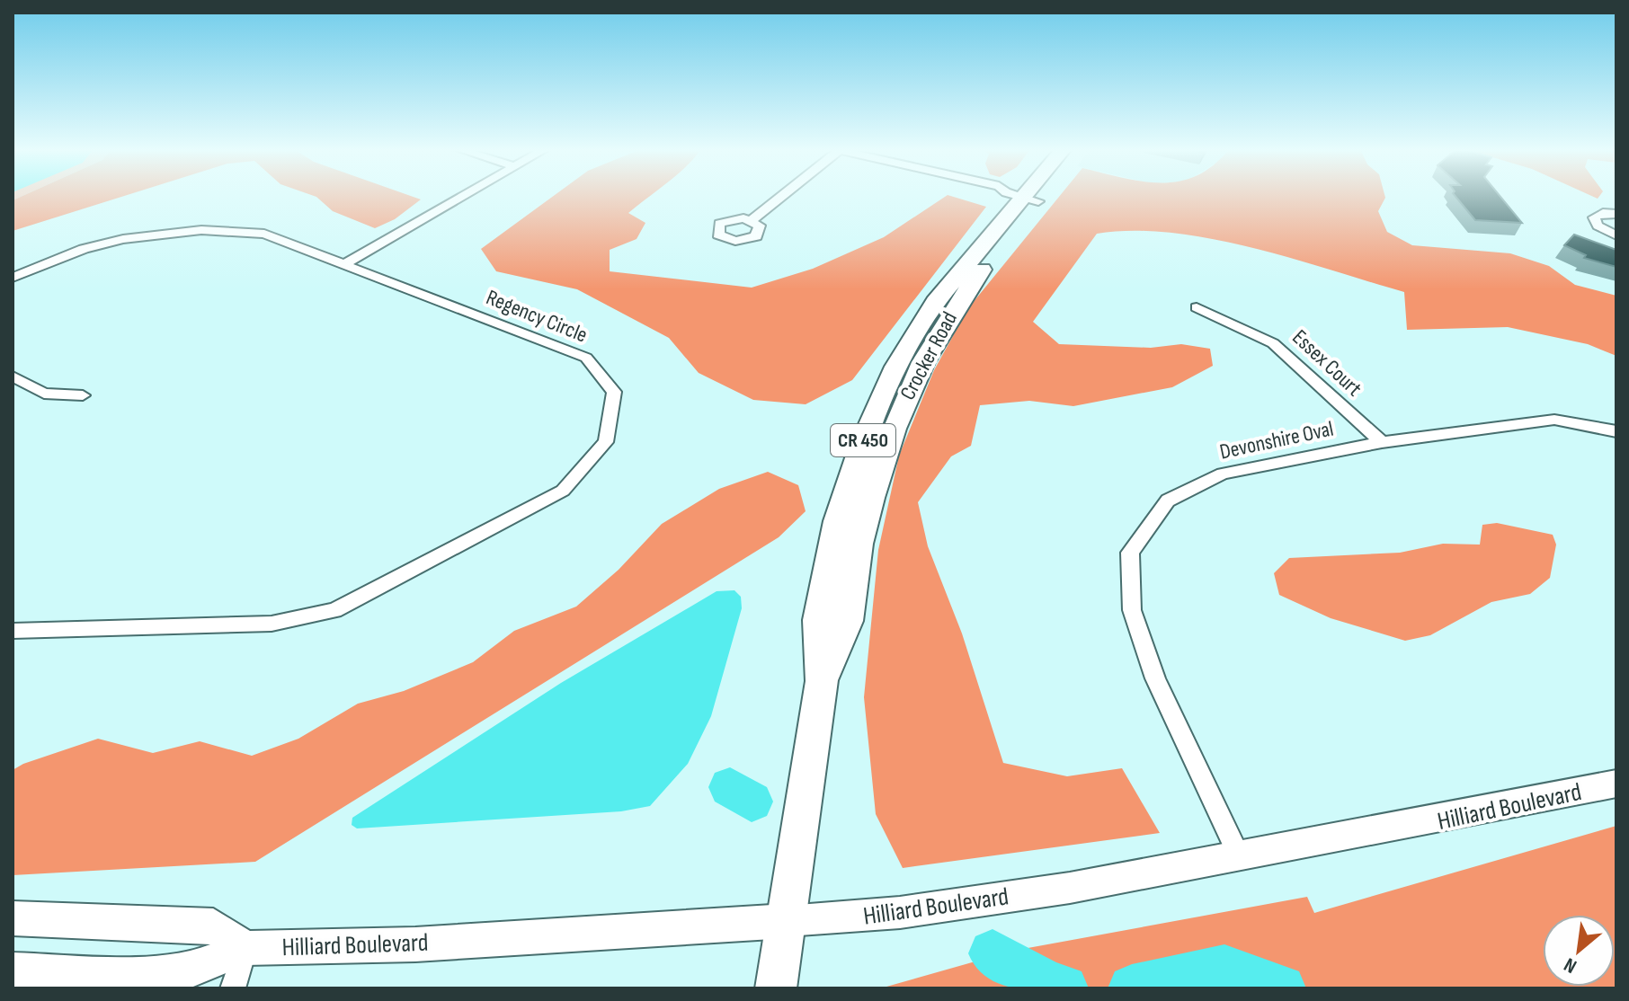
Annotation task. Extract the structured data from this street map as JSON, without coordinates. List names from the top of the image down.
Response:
{
  "streets": {
    "main road": ["Crocker Road", "CR 450", "Hilliard Boulevard"],
    "street": ["Regency Circle", "Essex Court", "Devonshire Oval"]
  },
  "crossings": [
    ["Crocker Road", "Hilliard Boulevard"],
    ["Essex Court", "Devonshire Oval"],
    ["Devonshire Oval", "Hilliard Boulevard"]
  ],
  "north": "bottom left"
}
